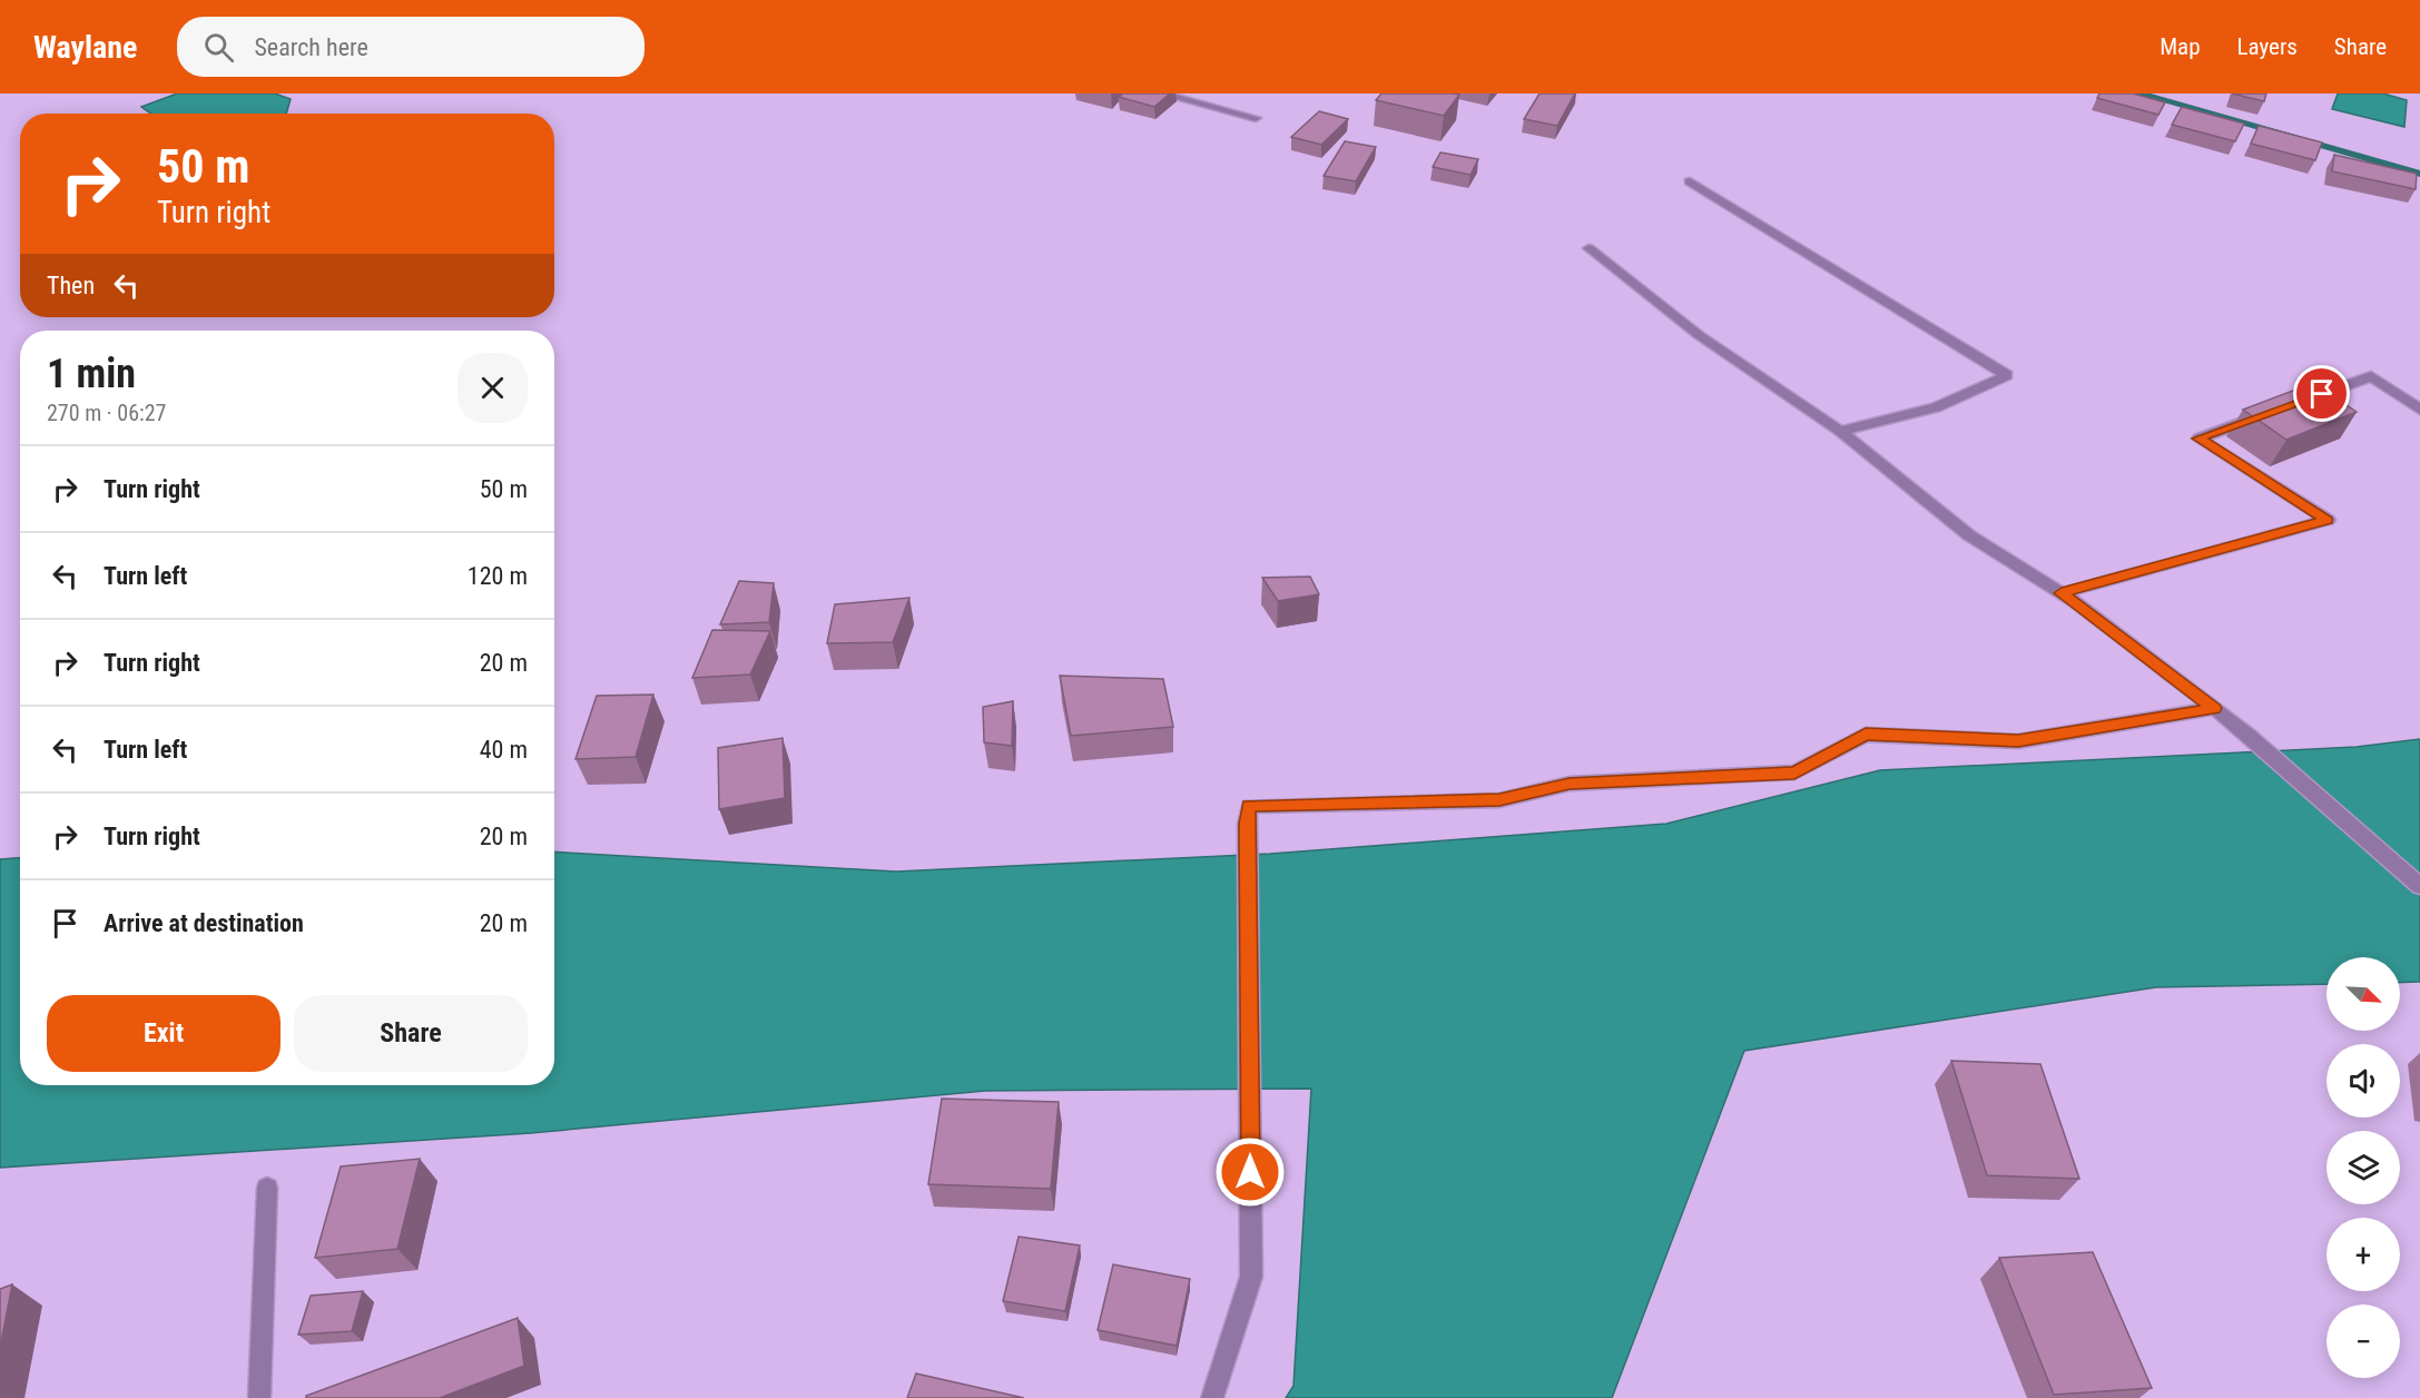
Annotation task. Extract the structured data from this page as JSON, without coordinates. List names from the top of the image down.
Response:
{
  "north": "bottom right",
  "page": {
    "header": "Waylane",
    "search": "Search here",
    "nav": ["Map", "Layers", "Share"],
    "turn": ["50 m", "Turn right"],
    "then": "Then",
    "heading": ["1 min", "270 m · 06:27"],
    "list": [
      {
        "name": "Turn right",
        "value": "50 m"
      },
      {
        "name": "Turn left",
        "value": "120 m"
      },
      {
        "name": "Turn right",
        "value": "20 m"
      },
      {
        "name": "Turn left",
        "value": "40 m"
      },
      {
        "name": "Turn right",
        "value": "20 m"
      },
      {
        "name": "Arrive at destination",
        "value": "20 m"
      }
    ],
    "map_buttons": ["+", "−"],
    "buttons": ["Exit", "Share"]
  }
}
